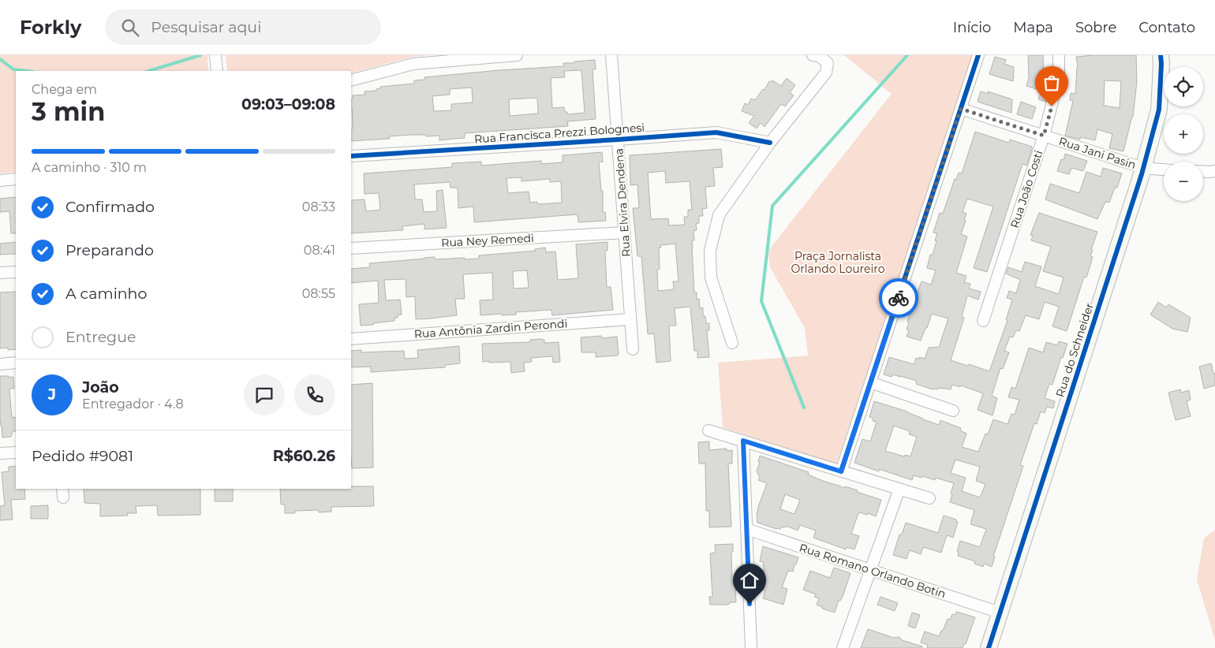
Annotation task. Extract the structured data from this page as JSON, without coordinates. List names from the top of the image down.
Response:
{
  "streets": {
    "street": [
      "Rua Francisca Prezzi Bolognesi",
      "Rua Jani Pasin",
      "Rua João Costi",
      "Rua Elvira Dendena",
      "Rua Ney Remedi",
      "Rua Antônia Zardin Perondi",
      "Rua do Schneider",
      "Rua Romano Orlando Botin"
    ]
  },
  "crossings": [
    ["Rua Francisca Prezzi Bolognesi", "Rua Elvira Dendena"],
    ["Rua Jani Pasin", "Rua João Costi"],
    ["Rua Jani Pasin", "Rua do Schneider"],
    ["Rua Elvira Dendena", "Rua Ney Remedi"],
    ["Rua Elvira Dendena", "Rua Antônia Zardin Perondi"],
    ["Rua do Schneider", "Rua Romano Orlando Botin"]
  ],
  "parks": ["Praça Jornalista Orlando Loureiro"],
  "page": {
    "header": "Forkly",
    "search": "Pesquisar aqui",
    "nav": [
      "Início",
      "Mapa",
      "Sobre",
      "Contato"
    ],
    "map_buttons": ["+", "−"],
    "heading": ["3 min", "Chega em", "09:03–09:08"],
    "panel": [
      "João",
      "Entregador · 4.8",
      "Pedido #9081",
      "R$60.26"
    ],
    "bar": "A caminho · 310 m",
    "list": [
      ["Confirmado", "08:33"],
      ["Preparando", "08:41"],
      ["A caminho", "08:55"],
      "Entregue"
    ],
    "round": "J"
  }
}
